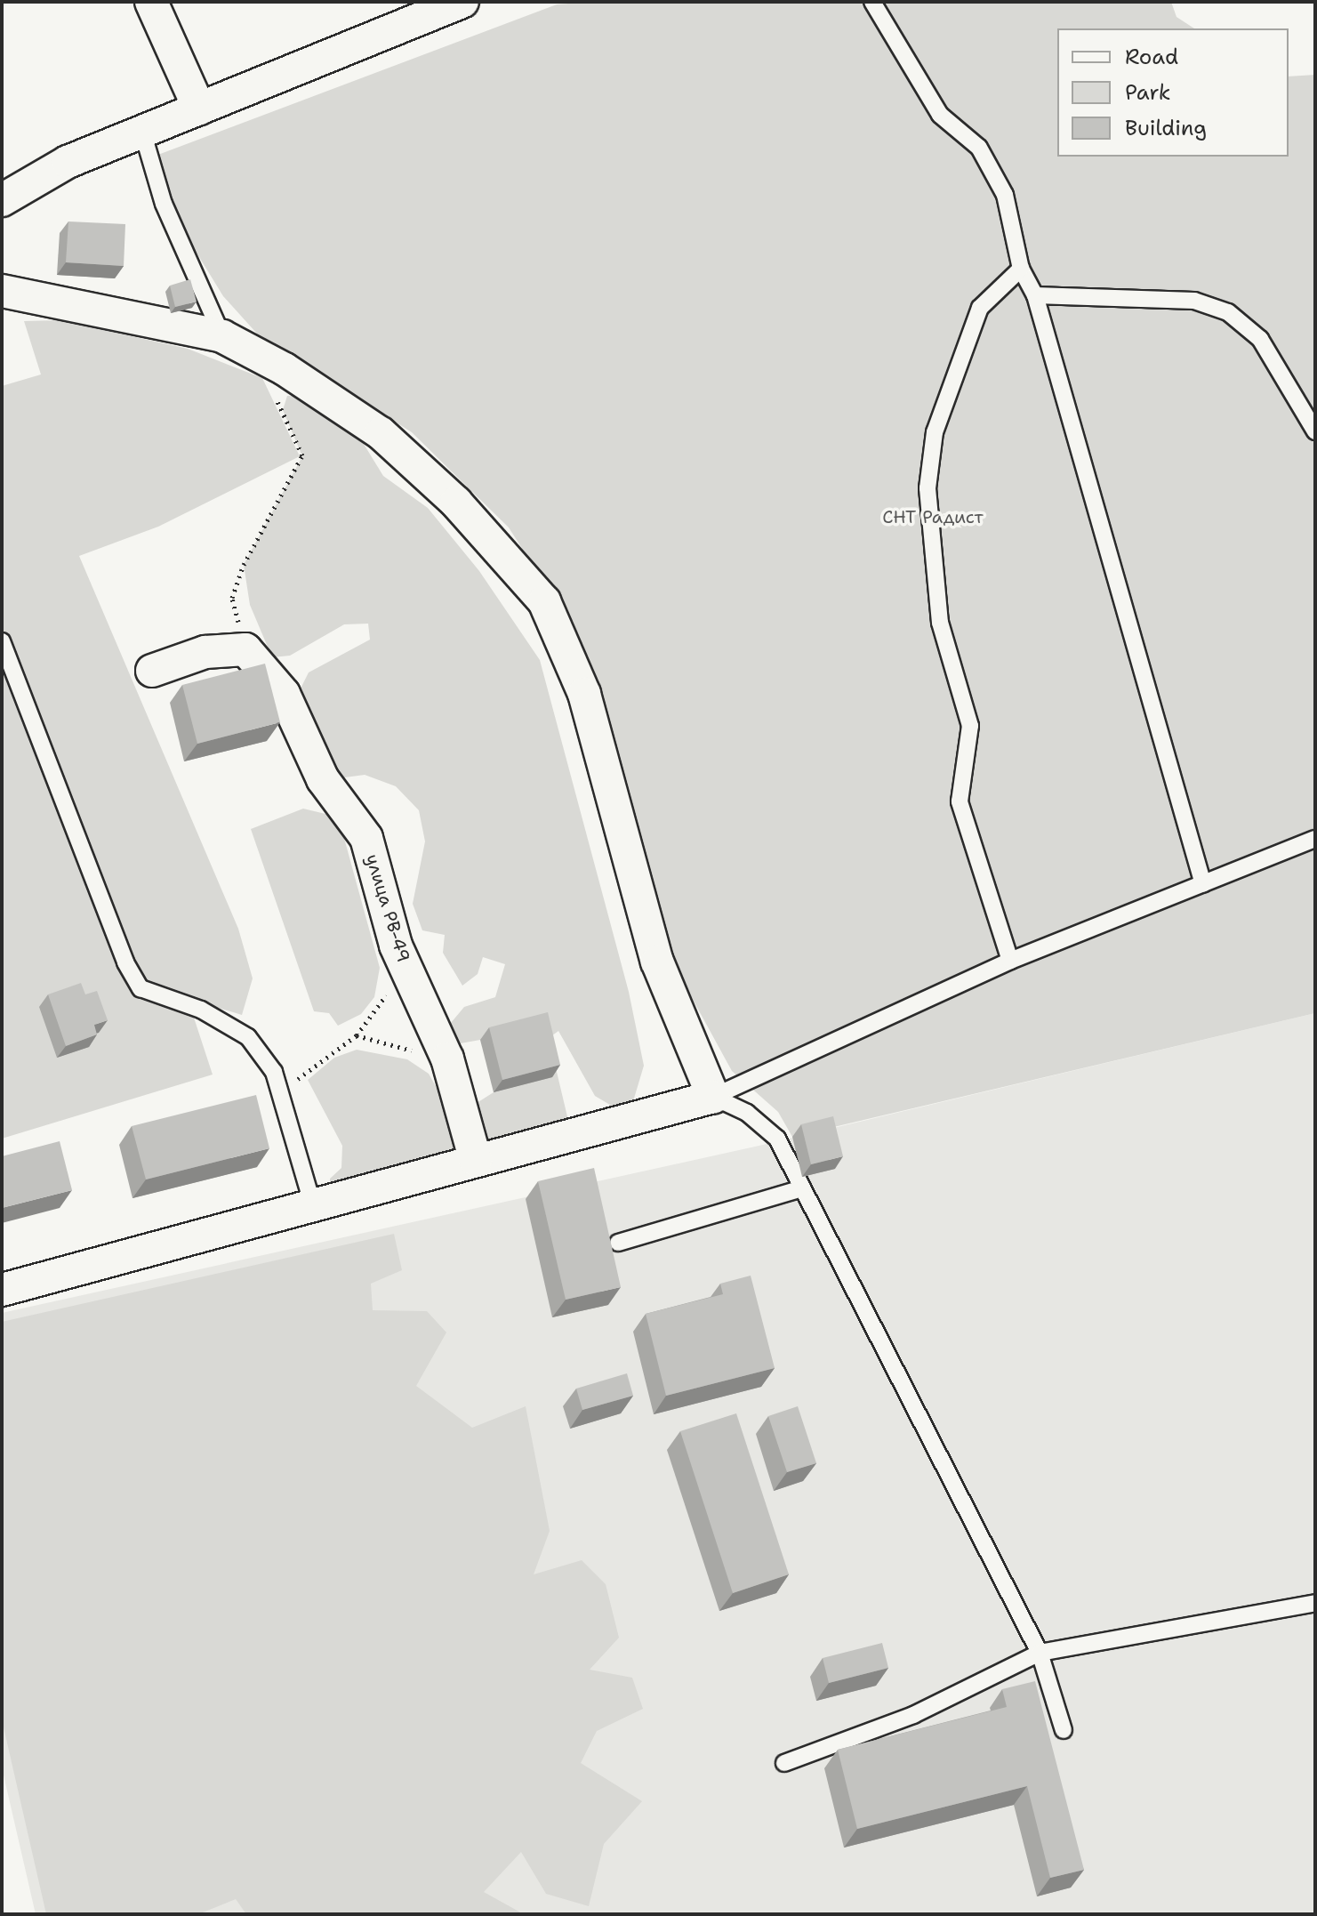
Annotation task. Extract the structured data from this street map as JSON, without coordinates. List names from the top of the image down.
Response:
{
  "streets": {
    "street": ["улица РВ-49"]
  },
  "parks": ["СНТ Радист"],
  "legend": ["Road", "Park", "Building"]
}
